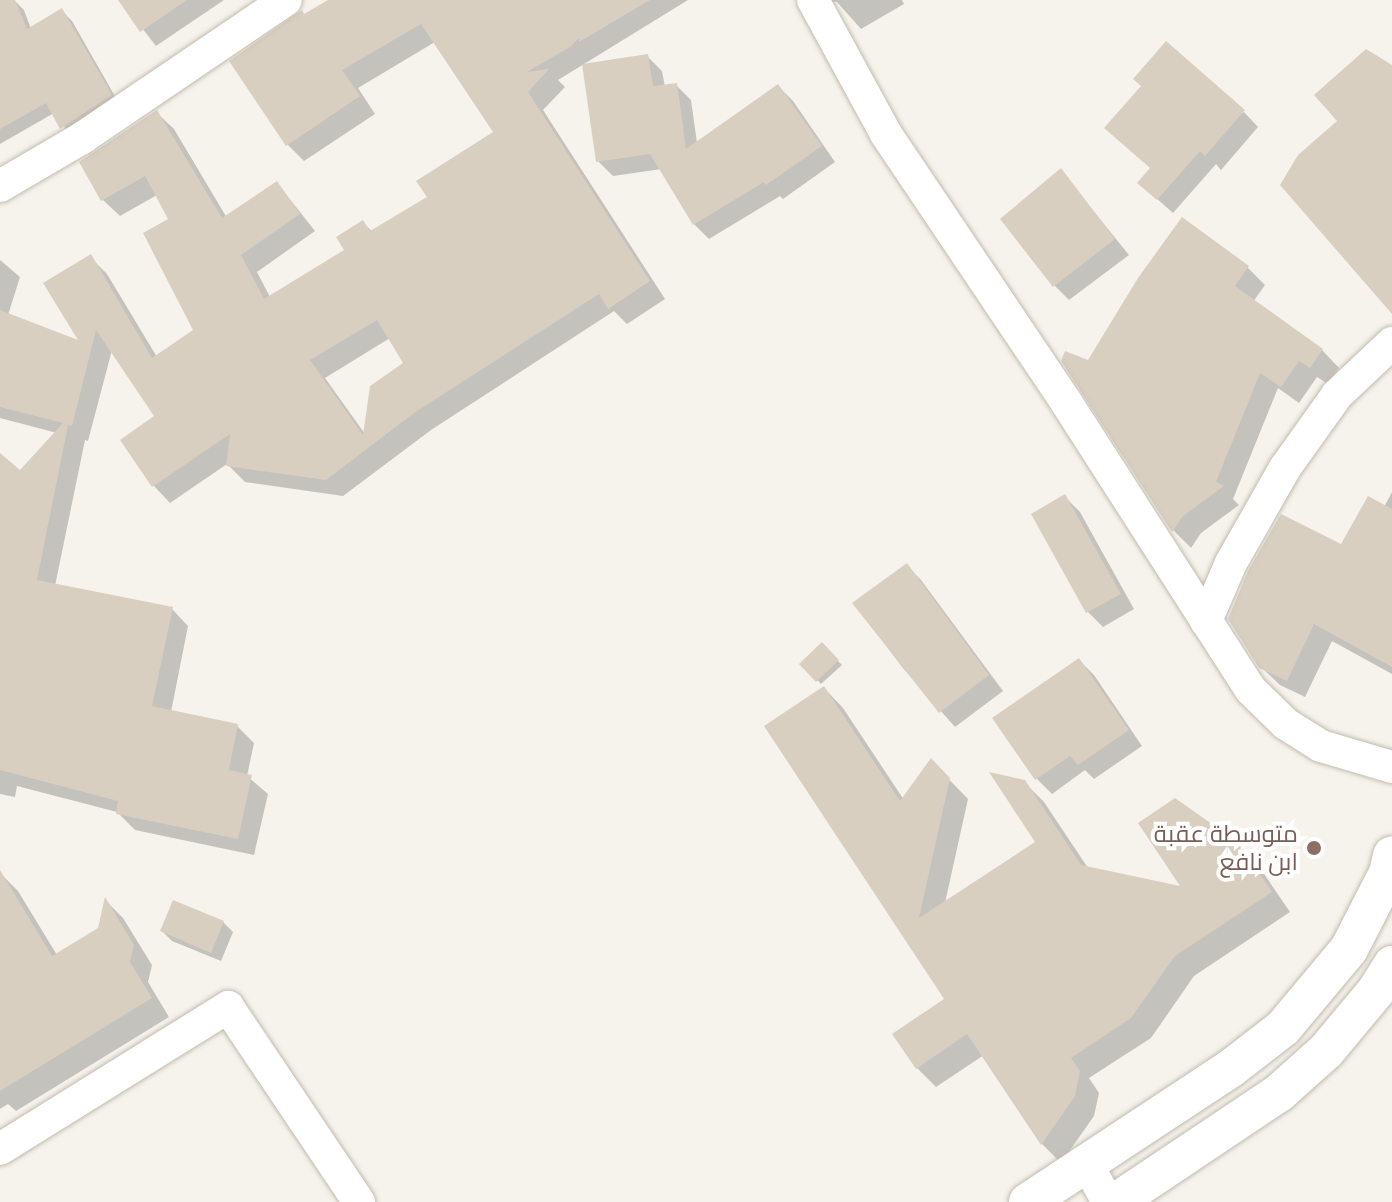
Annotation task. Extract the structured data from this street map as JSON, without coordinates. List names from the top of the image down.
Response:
{
  "places": ["متوسطة عقبة ابن نافع"]
}
